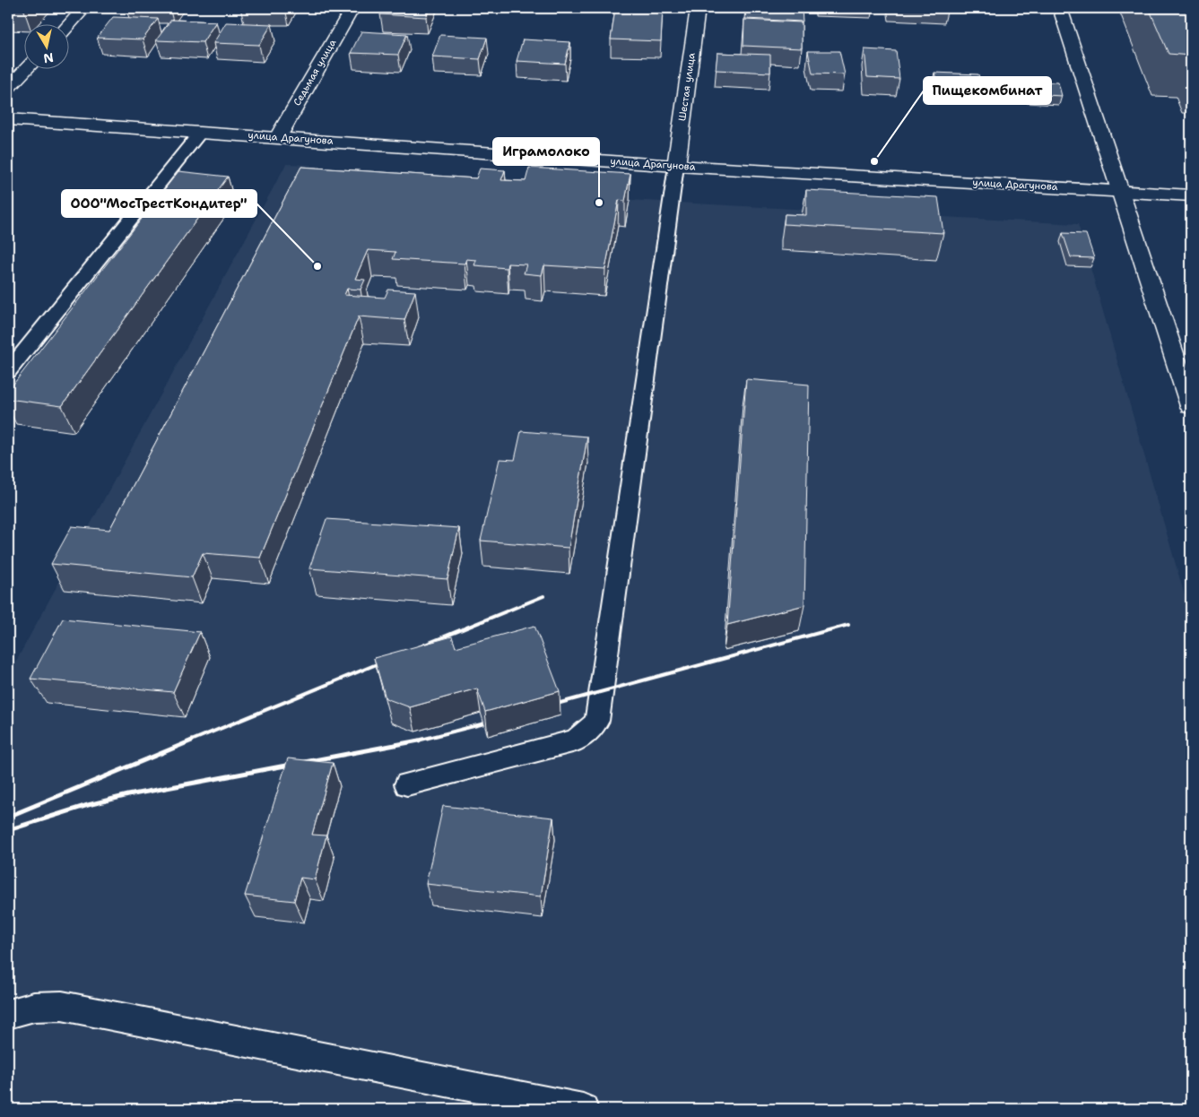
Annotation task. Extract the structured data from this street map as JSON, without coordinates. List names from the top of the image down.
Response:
{
  "streets": {
    "street": ["Седьмая улица", "Шестая улица", "улица Драгунова"]
  },
  "crossings": [
    ["Седьмая улица", "улица Драгунова"],
    ["Шестая улица", "улица Драгунова"]
  ],
  "places": ["Пищекомбинат", "Играмолоко", "ООО\"МосТрестКондитер\""],
  "north": "bottom"
}
